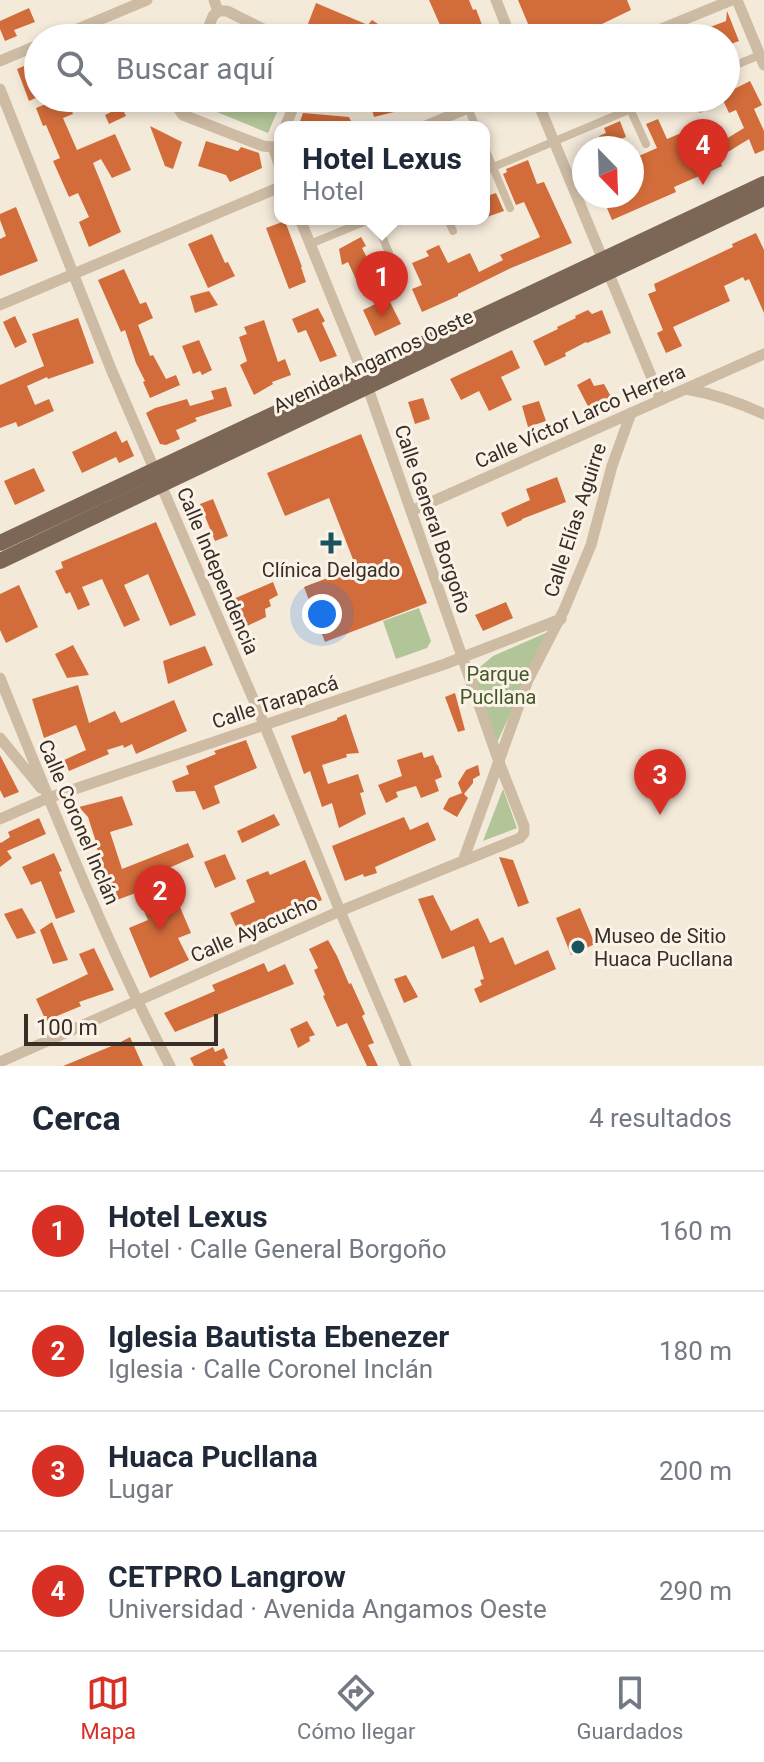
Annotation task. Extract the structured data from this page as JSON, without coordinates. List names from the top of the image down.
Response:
{
  "streets": {
    "main road": ["Avenida Angamos Oeste"],
    "street": [
      "Calle Víctor Larco Herrera",
      "Calle General Borgoño",
      "Calle Elías Aguirre",
      "Calle Independencia",
      "Calle Tarapacá",
      "Calle Coronel Inclán",
      "Calle Ayacucho"
    ]
  },
  "crossings": [
    ["Avenida Angamos Oeste", "Calle General Borgoño"],
    ["Avenida Angamos Oeste", "Calle Independencia"],
    ["Calle Víctor Larco Herrera", "Calle General Borgoño"],
    ["Calle Víctor Larco Herrera", "Calle Elías Aguirre"],
    ["Calle General Borgoño", "Calle Elías Aguirre"],
    ["Calle General Borgoño", "Calle Tarapacá"],
    ["Calle General Borgoño", "Calle Ayacucho"],
    ["Calle Elías Aguirre", "Calle Tarapacá"],
    ["Calle Elías Aguirre", "Calle Ayacucho"],
    ["Calle Independencia", "Calle Tarapacá"],
    ["Calle Independencia", "Calle Ayacucho"],
    ["Calle Tarapacá", "Calle Coronel Inclán"],
    ["Calle Coronel Inclán", "Calle Ayacucho"]
  ],
  "parks": ["Parque Pucllana"],
  "places": {
    "health": ["Clínica Delgado"],
    "other": ["Museo de Sitio Huaca Pucllana"]
  },
  "scale_bar": "100 m",
  "north": "bottom right",
  "page": {
    "search": "Buscar aquí",
    "pins": [
      "4",
      "1",
      "3",
      "2"
    ],
    "popup": ["Hotel Lexus", "Hotel"],
    "scale": "100 m",
    "heading": ["Cerca", "4 resultados"],
    "list": [
      {
        "mark": "1",
        "name": "Hotel Lexus",
        "note": "Hotel · Calle General Borgoño",
        "value": "160 m"
      },
      {
        "mark": "2",
        "name": "Iglesia Bautista Ebenezer",
        "note": "Iglesia · Calle Coronel Inclán",
        "value": "180 m"
      },
      {
        "mark": "3",
        "name": "Huaca Pucllana",
        "note": "Lugar",
        "value": "200 m"
      },
      {
        "mark": "4",
        "name": "CETPRO Langrow",
        "note": "Universidad · Avenida Angamos Oeste",
        "value": "290 m"
      }
    ],
    "nav": ["Mapa", "Cómo llegar", "Guardados"]
  }
}
